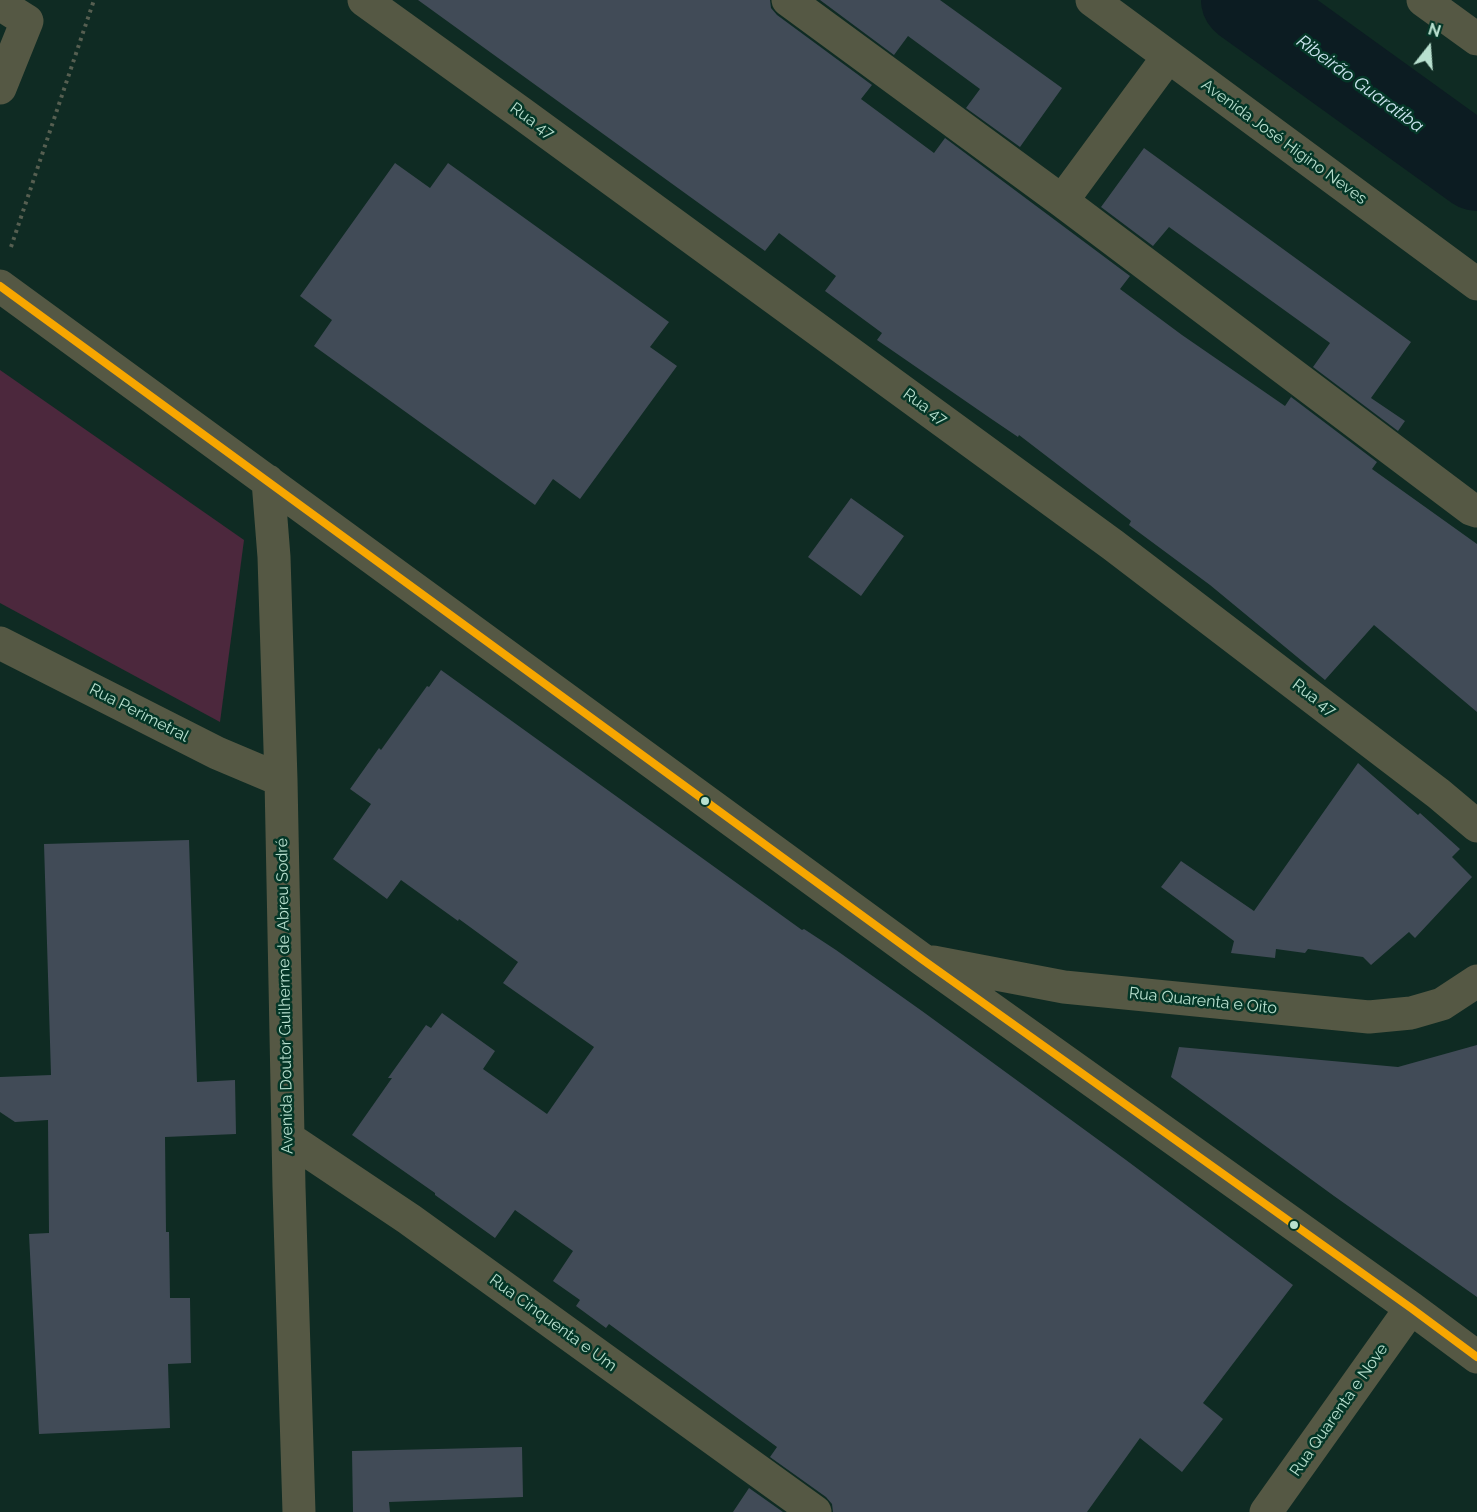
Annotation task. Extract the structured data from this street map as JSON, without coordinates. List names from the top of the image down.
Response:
{
  "streets": {
    "street": [
      "Rua 47",
      "Avenida José Higino Neves",
      "Rua Perimetral",
      "Avenida Doutor Guilherme de Abreu Sodré",
      "Rua Quarenta e Oito",
      "Rua Cinquenta e Um",
      "Rua Quarenta e Nove"
    ]
  },
  "crossings": [
    ["Rua Perimetral", "Avenida Doutor Guilherme de Abreu Sodré"],
    ["Avenida Doutor Guilherme de Abreu Sodré", "Rua Cinquenta e Um"]
  ],
  "water": ["Ribeirão Guaratiba"],
  "north": "top"
}
